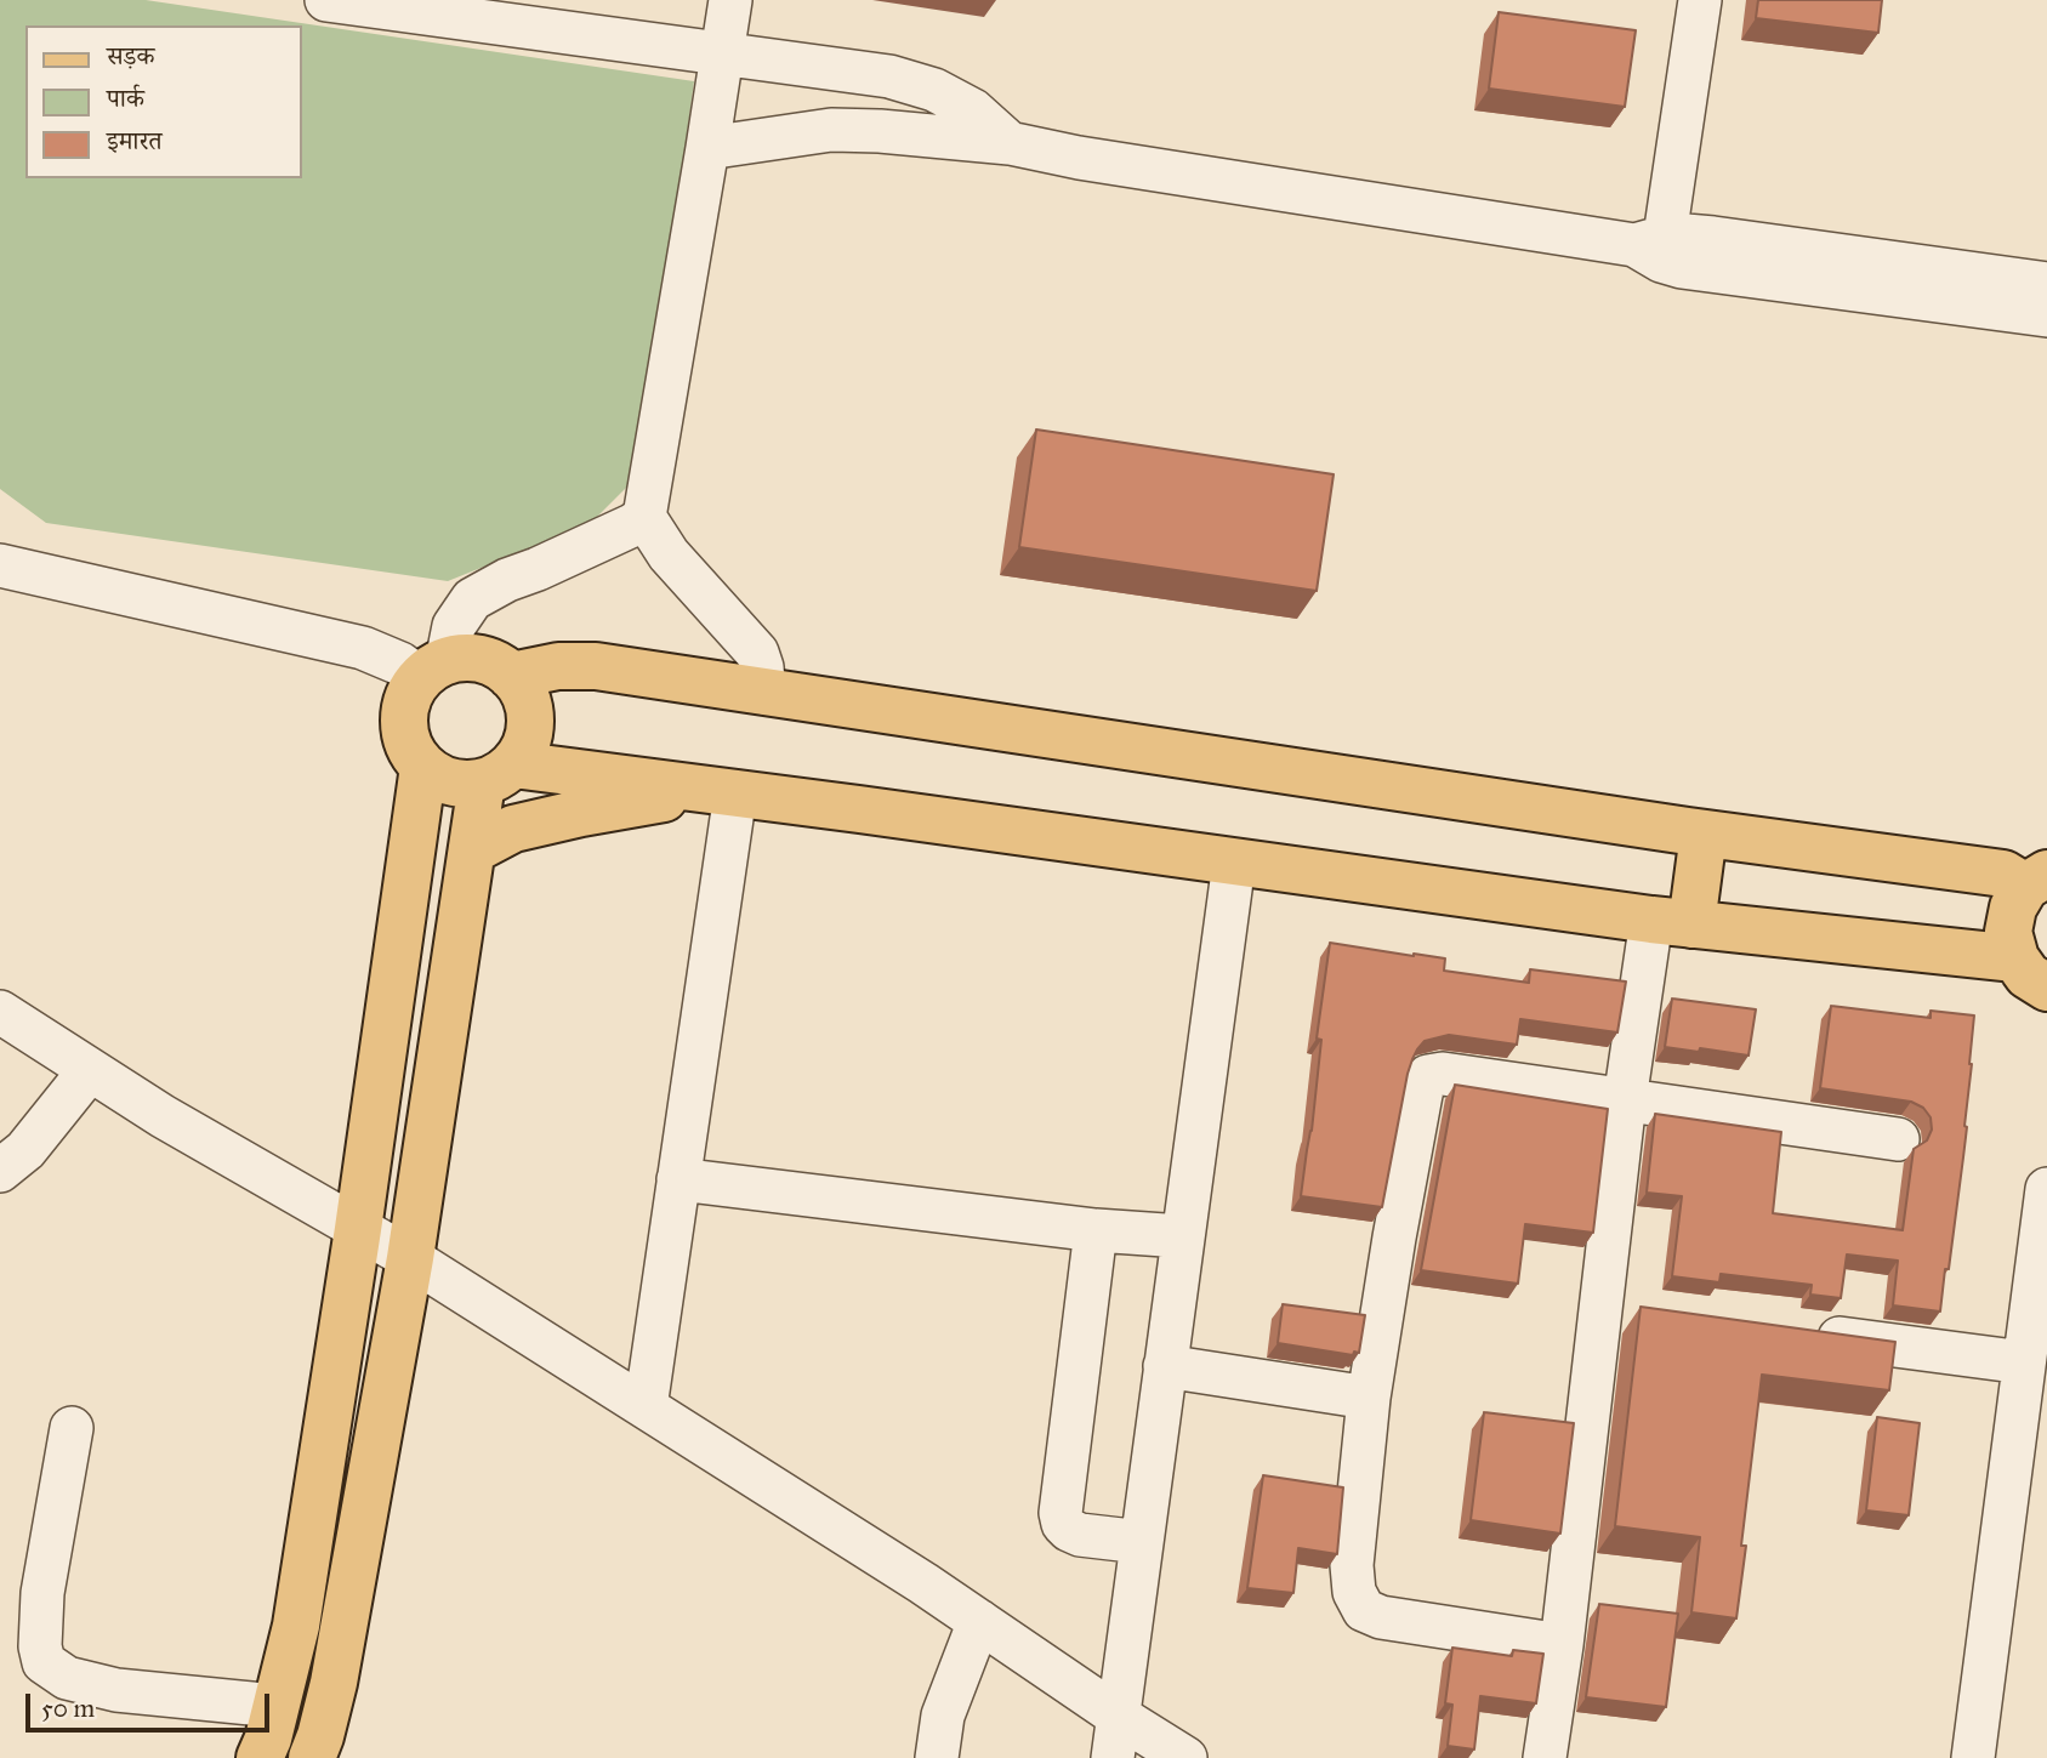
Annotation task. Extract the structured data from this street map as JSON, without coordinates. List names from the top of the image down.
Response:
{
  "legend": ["सड़क", "पार्क", "इमारत"],
  "scale_bar": "50 m"
}
